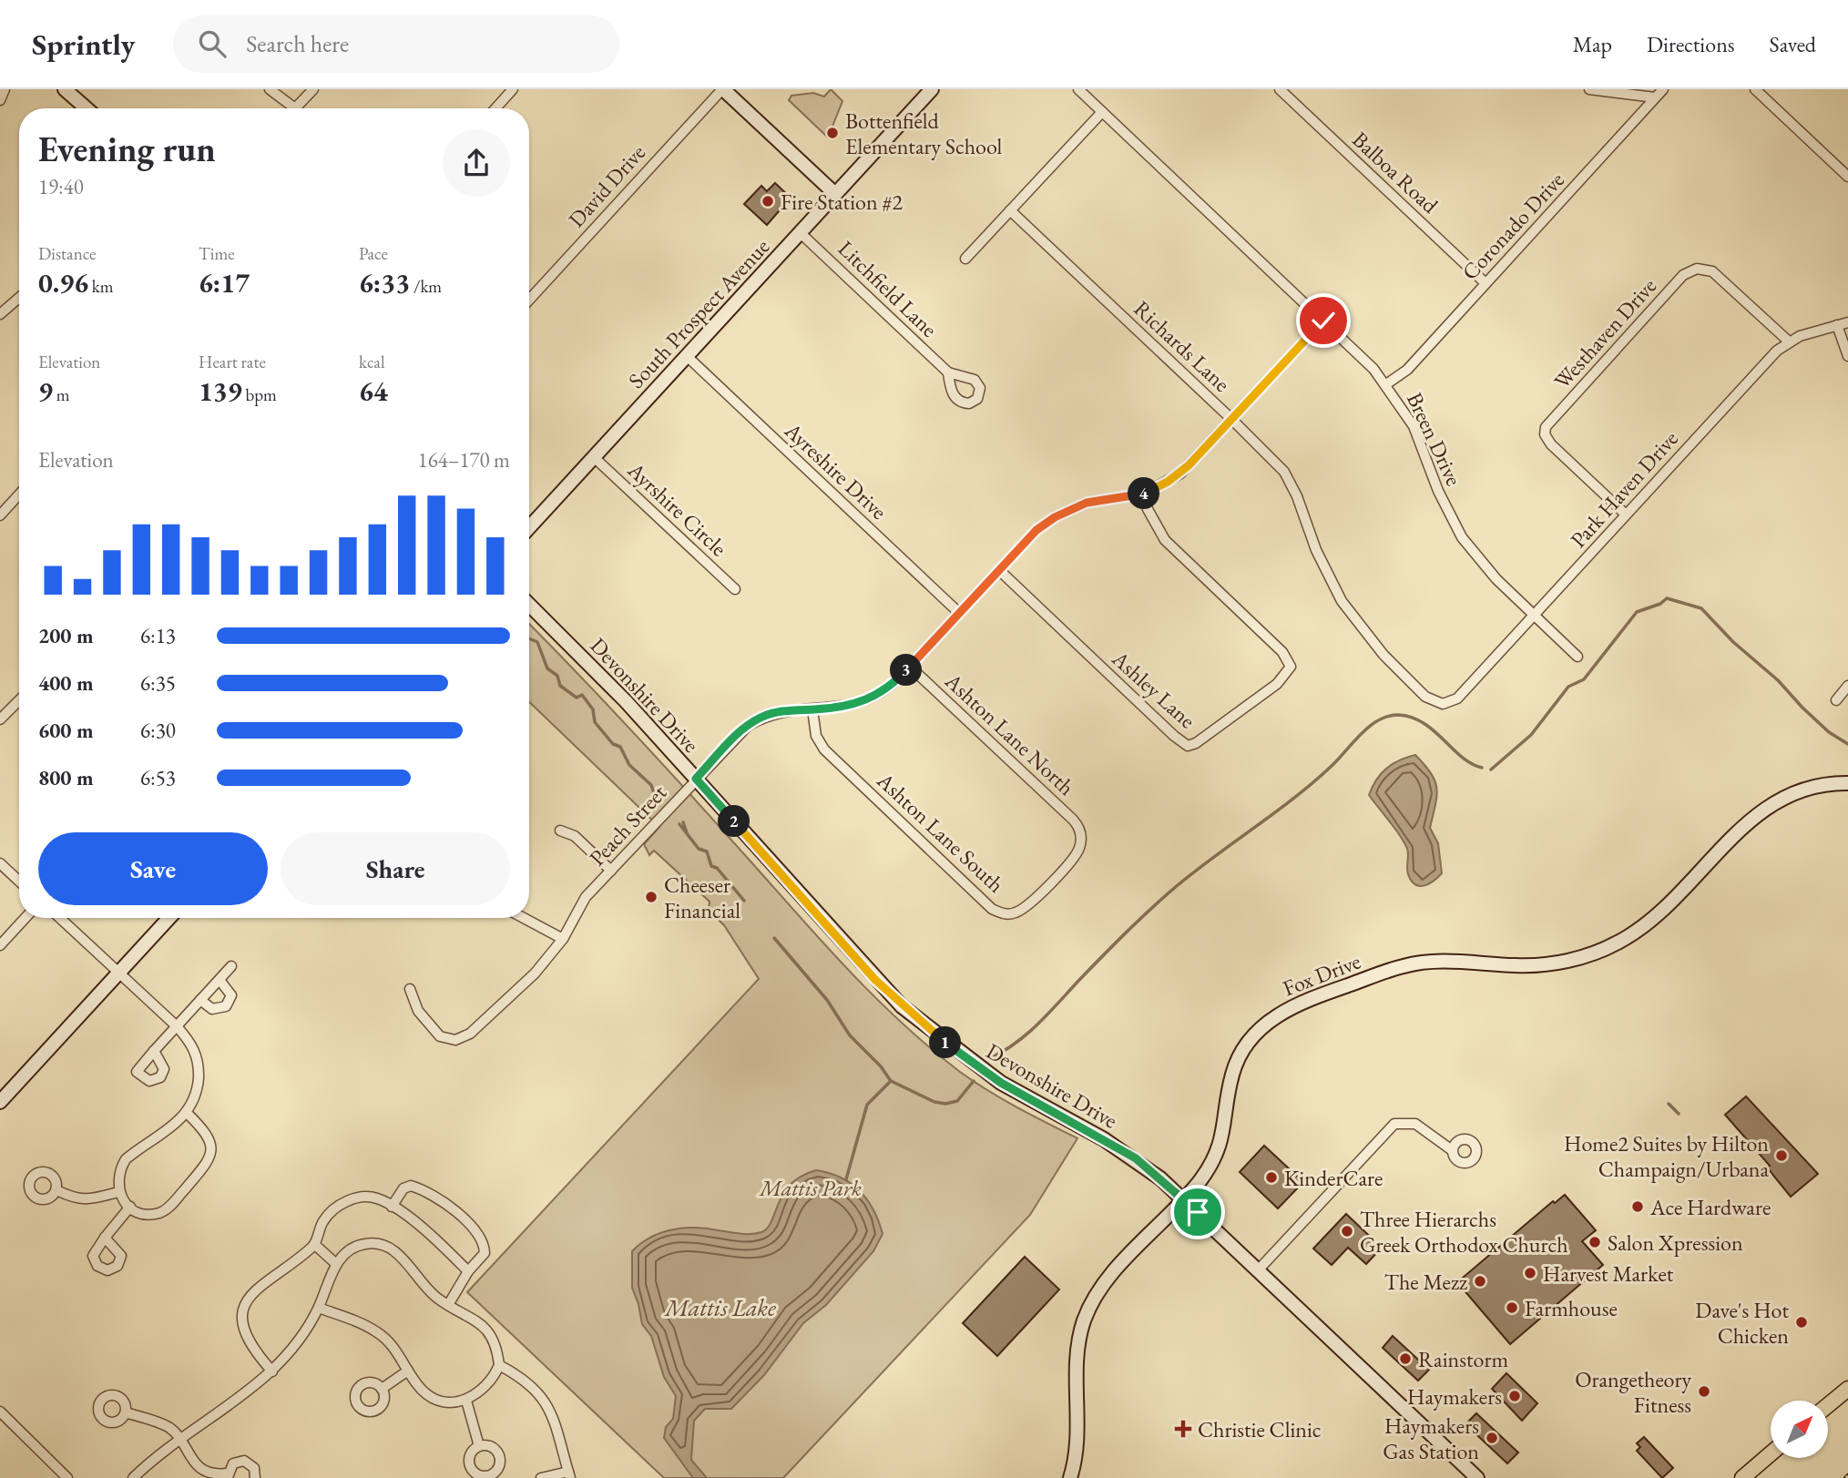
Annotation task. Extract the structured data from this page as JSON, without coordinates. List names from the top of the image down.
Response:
{
  "streets": {
    "street": [
      "Balboa Road",
      "David Drive",
      "Coronado Drive",
      "Litchfield Lane",
      "South Prospect Avenue",
      "Westhaven Drive",
      "Richards Lane",
      "Breen Drive",
      "Ayreshire Drive",
      "Park Haven Drive",
      "Ayrshire Circle",
      "Ashley Lane",
      "Devonshire Drive",
      "Ashton Lane North",
      "Peach Street",
      "Ashton Lane South",
      "Fox Drive"
    ]
  },
  "crossings": [
    ["Balboa Road", "Coronado Drive"],
    ["Coronado Drive", "Breen Drive"],
    ["Litchfield Lane", "South Prospect Avenue"],
    ["South Prospect Avenue", "Ayreshire Drive"],
    ["South Prospect Avenue", "Ayrshire Circle"],
    ["Westhaven Drive", "Park Haven Drive"],
    ["Richards Lane", "Park Haven Drive"],
    ["Richards Lane", "Peach Street"],
    ["Breen Drive", "Park Haven Drive"],
    ["Breen Drive", "Peach Street"],
    ["Ayreshire Drive", "Peach Street"],
    ["Ashley Lane", "Peach Street"],
    ["Devonshire Drive", "Peach Street"],
    ["Devonshire Drive", "Fox Drive"],
    ["Ashton Lane North", "Peach Street"],
    ["Ashton Lane North", "Ashton Lane South"],
    ["Peach Street", "Ashton Lane South"]
  ],
  "water": ["Mattis Lake"],
  "parks": ["Mattis Park"],
  "places": {
    "other": [
      "Bottenfield Elementary School",
      "Fire Station #2",
      "Cheeser Financial",
      "Home2 Suites by Hilton Champaign/Urbana",
      "KinderCare",
      "Ace Hardware",
      "Three Hierarchs Greek Orthodox Church",
      "Salon Xpression",
      "Harvest Market",
      "The Mezz",
      "Farmhouse",
      "Dave's Hot Chicken",
      "Rainstorm",
      "Orangetheory Fitness",
      "Haymakers",
      "Haymakers Gas Station"
    ],
    "health": ["Christie Clinic"]
  },
  "north": "top right",
  "page": {
    "header": "Sprintly",
    "search": "Search here",
    "nav": ["Map", "Directions", "Saved"],
    "heading": ["Evening run", "19:40"],
    "stats": [
      ["Distance", "0.96 km"],
      ["Time", "6:17"],
      ["Pace", "6:33 /km"],
      ["Elevation", "9 m"],
      ["Heart rate", "139 bpm"],
      ["kcal", "64"]
    ],
    "chart": ["Elevation", "164–170 m"],
    "pins": [
      "4",
      "3",
      "2",
      "1"
    ],
    "list": [
      {
        "name": "200 m",
        "note": "6:13"
      },
      {
        "name": "400 m",
        "note": "6:35"
      },
      {
        "name": "600 m",
        "note": "6:30"
      },
      {
        "name": "800 m",
        "note": "6:53"
      }
    ],
    "buttons": ["Save", "Share"]
  }
}
